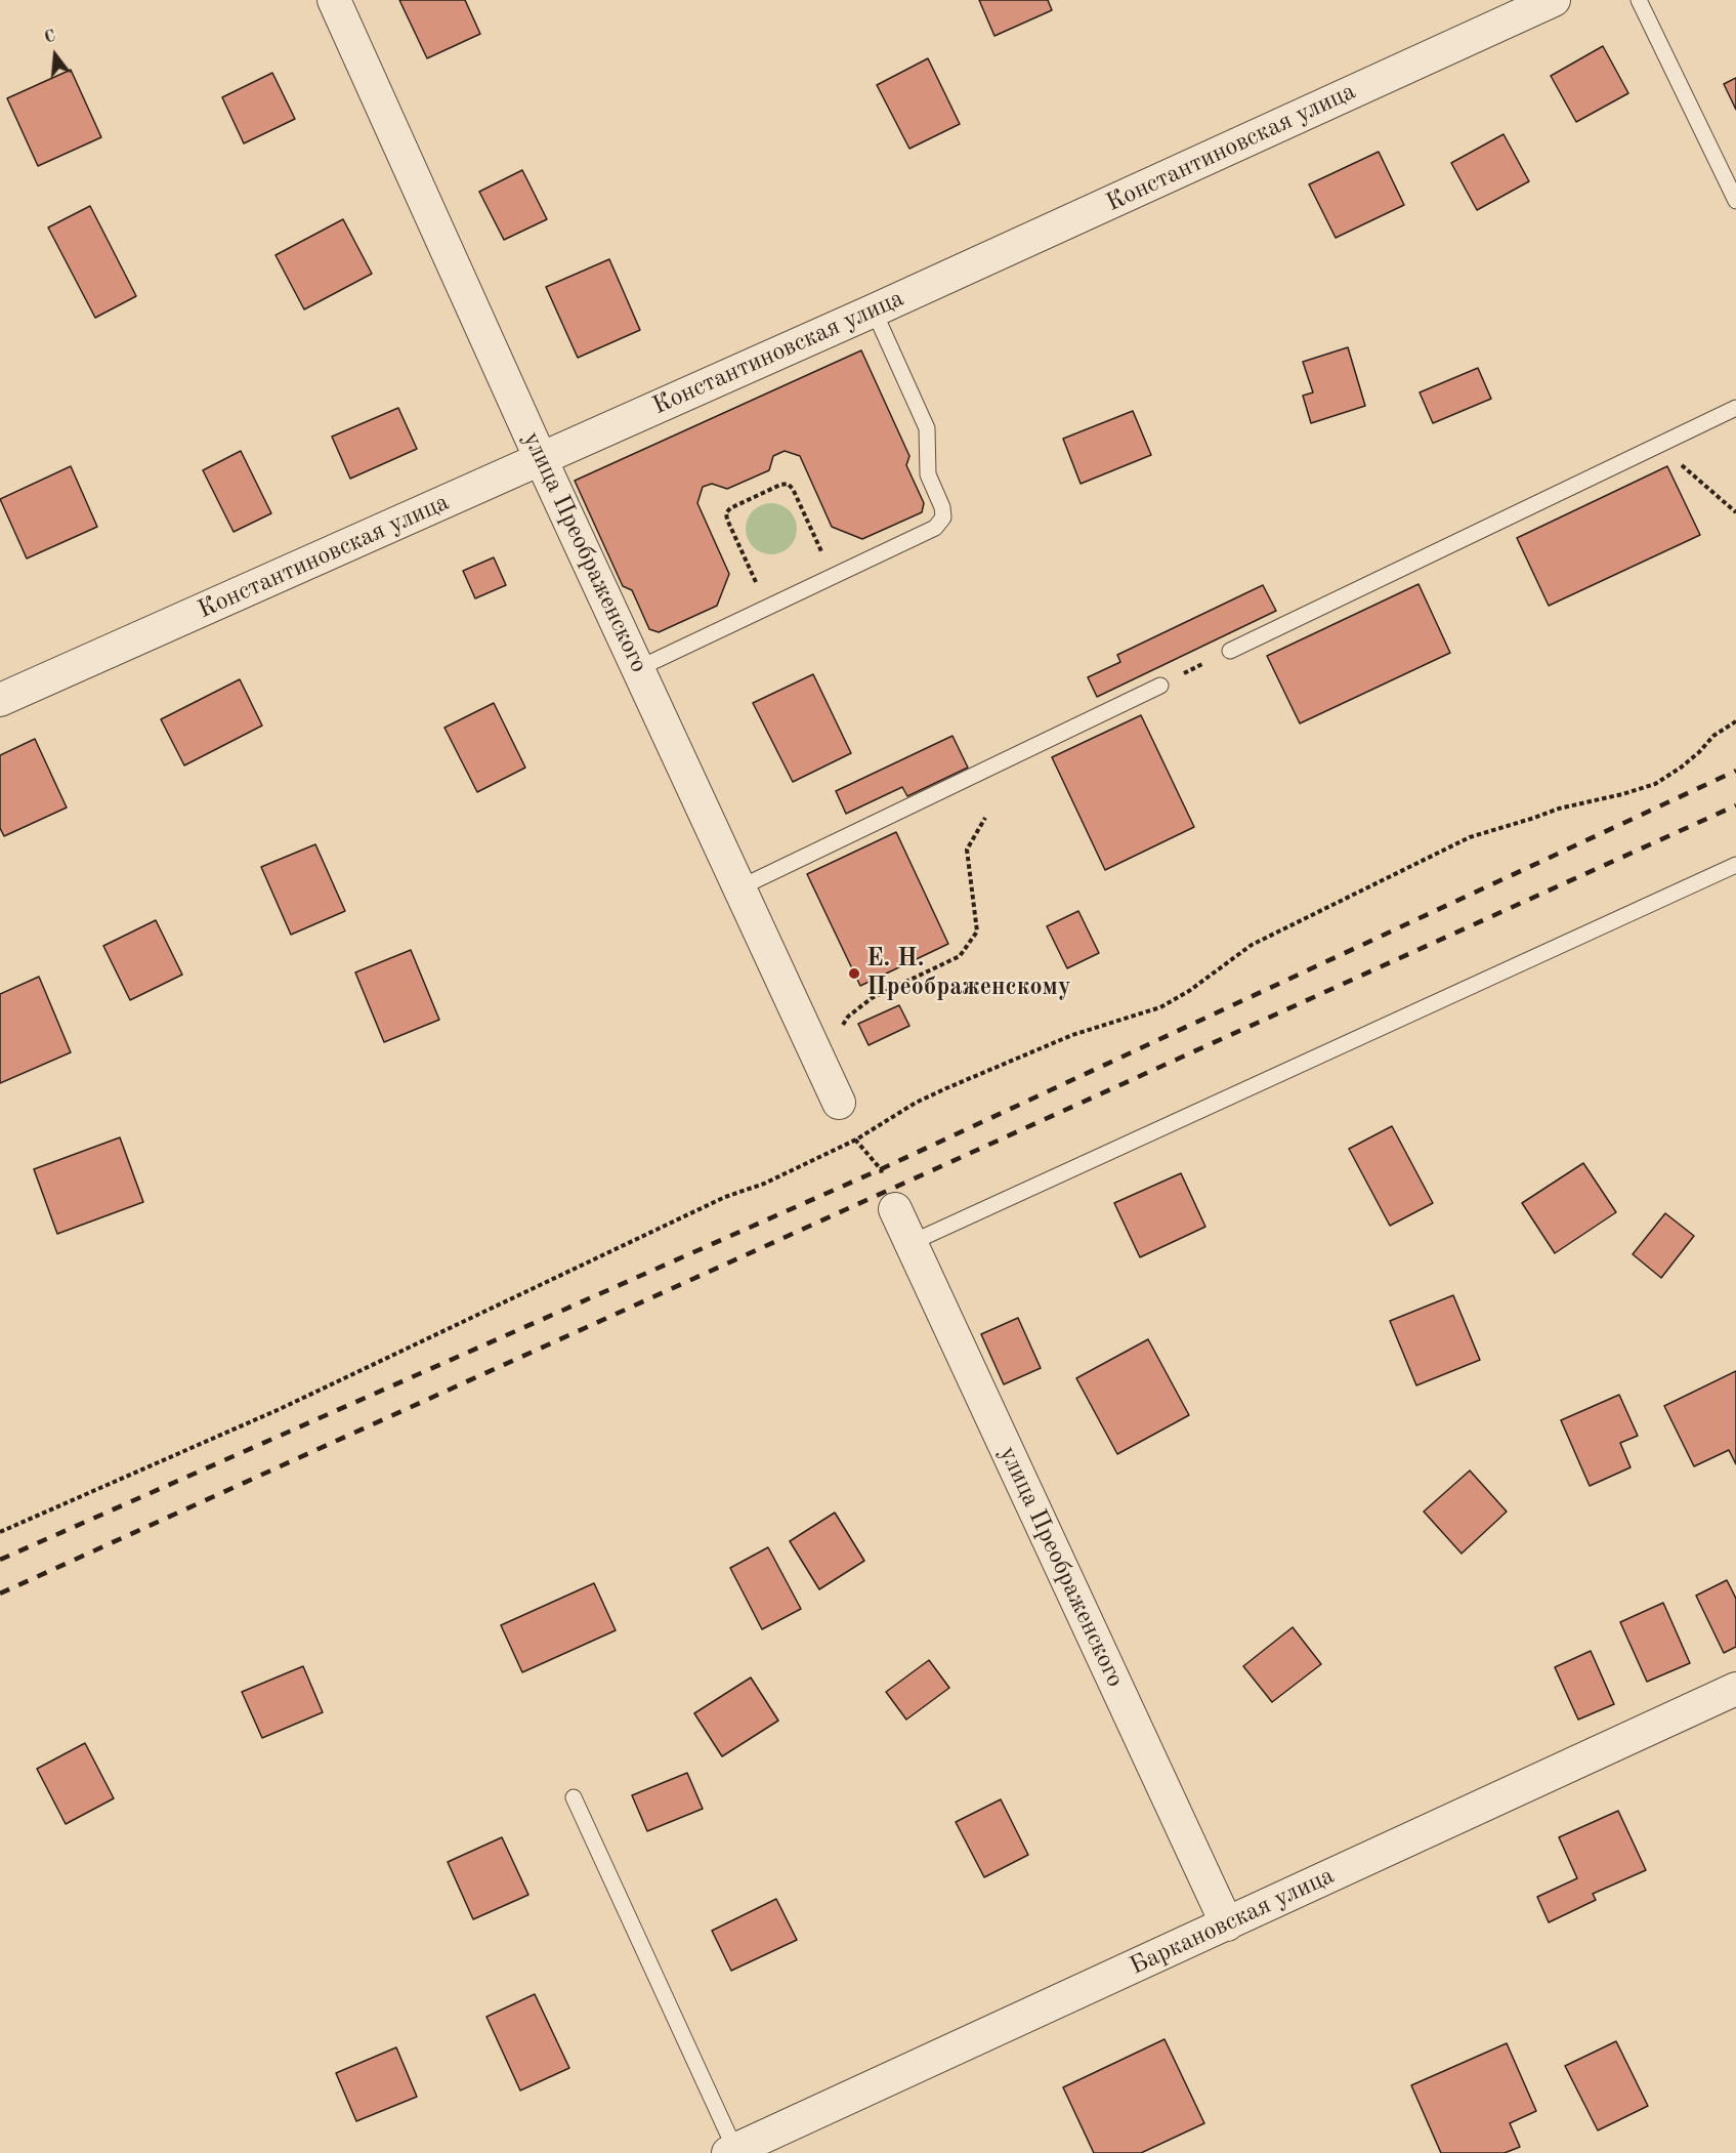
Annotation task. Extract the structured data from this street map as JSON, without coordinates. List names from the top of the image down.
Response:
{
  "streets": {
    "street": ["Константиновская улица", "улица Преображенского", "Баркановская улица"]
  },
  "crossings": [
    ["Константиновская улица", "улица Преображенского"],
    ["улица Преображенского", "Баркановская улица"]
  ],
  "places": ["Е. Н. Преображенскому"],
  "north": "top"
}
